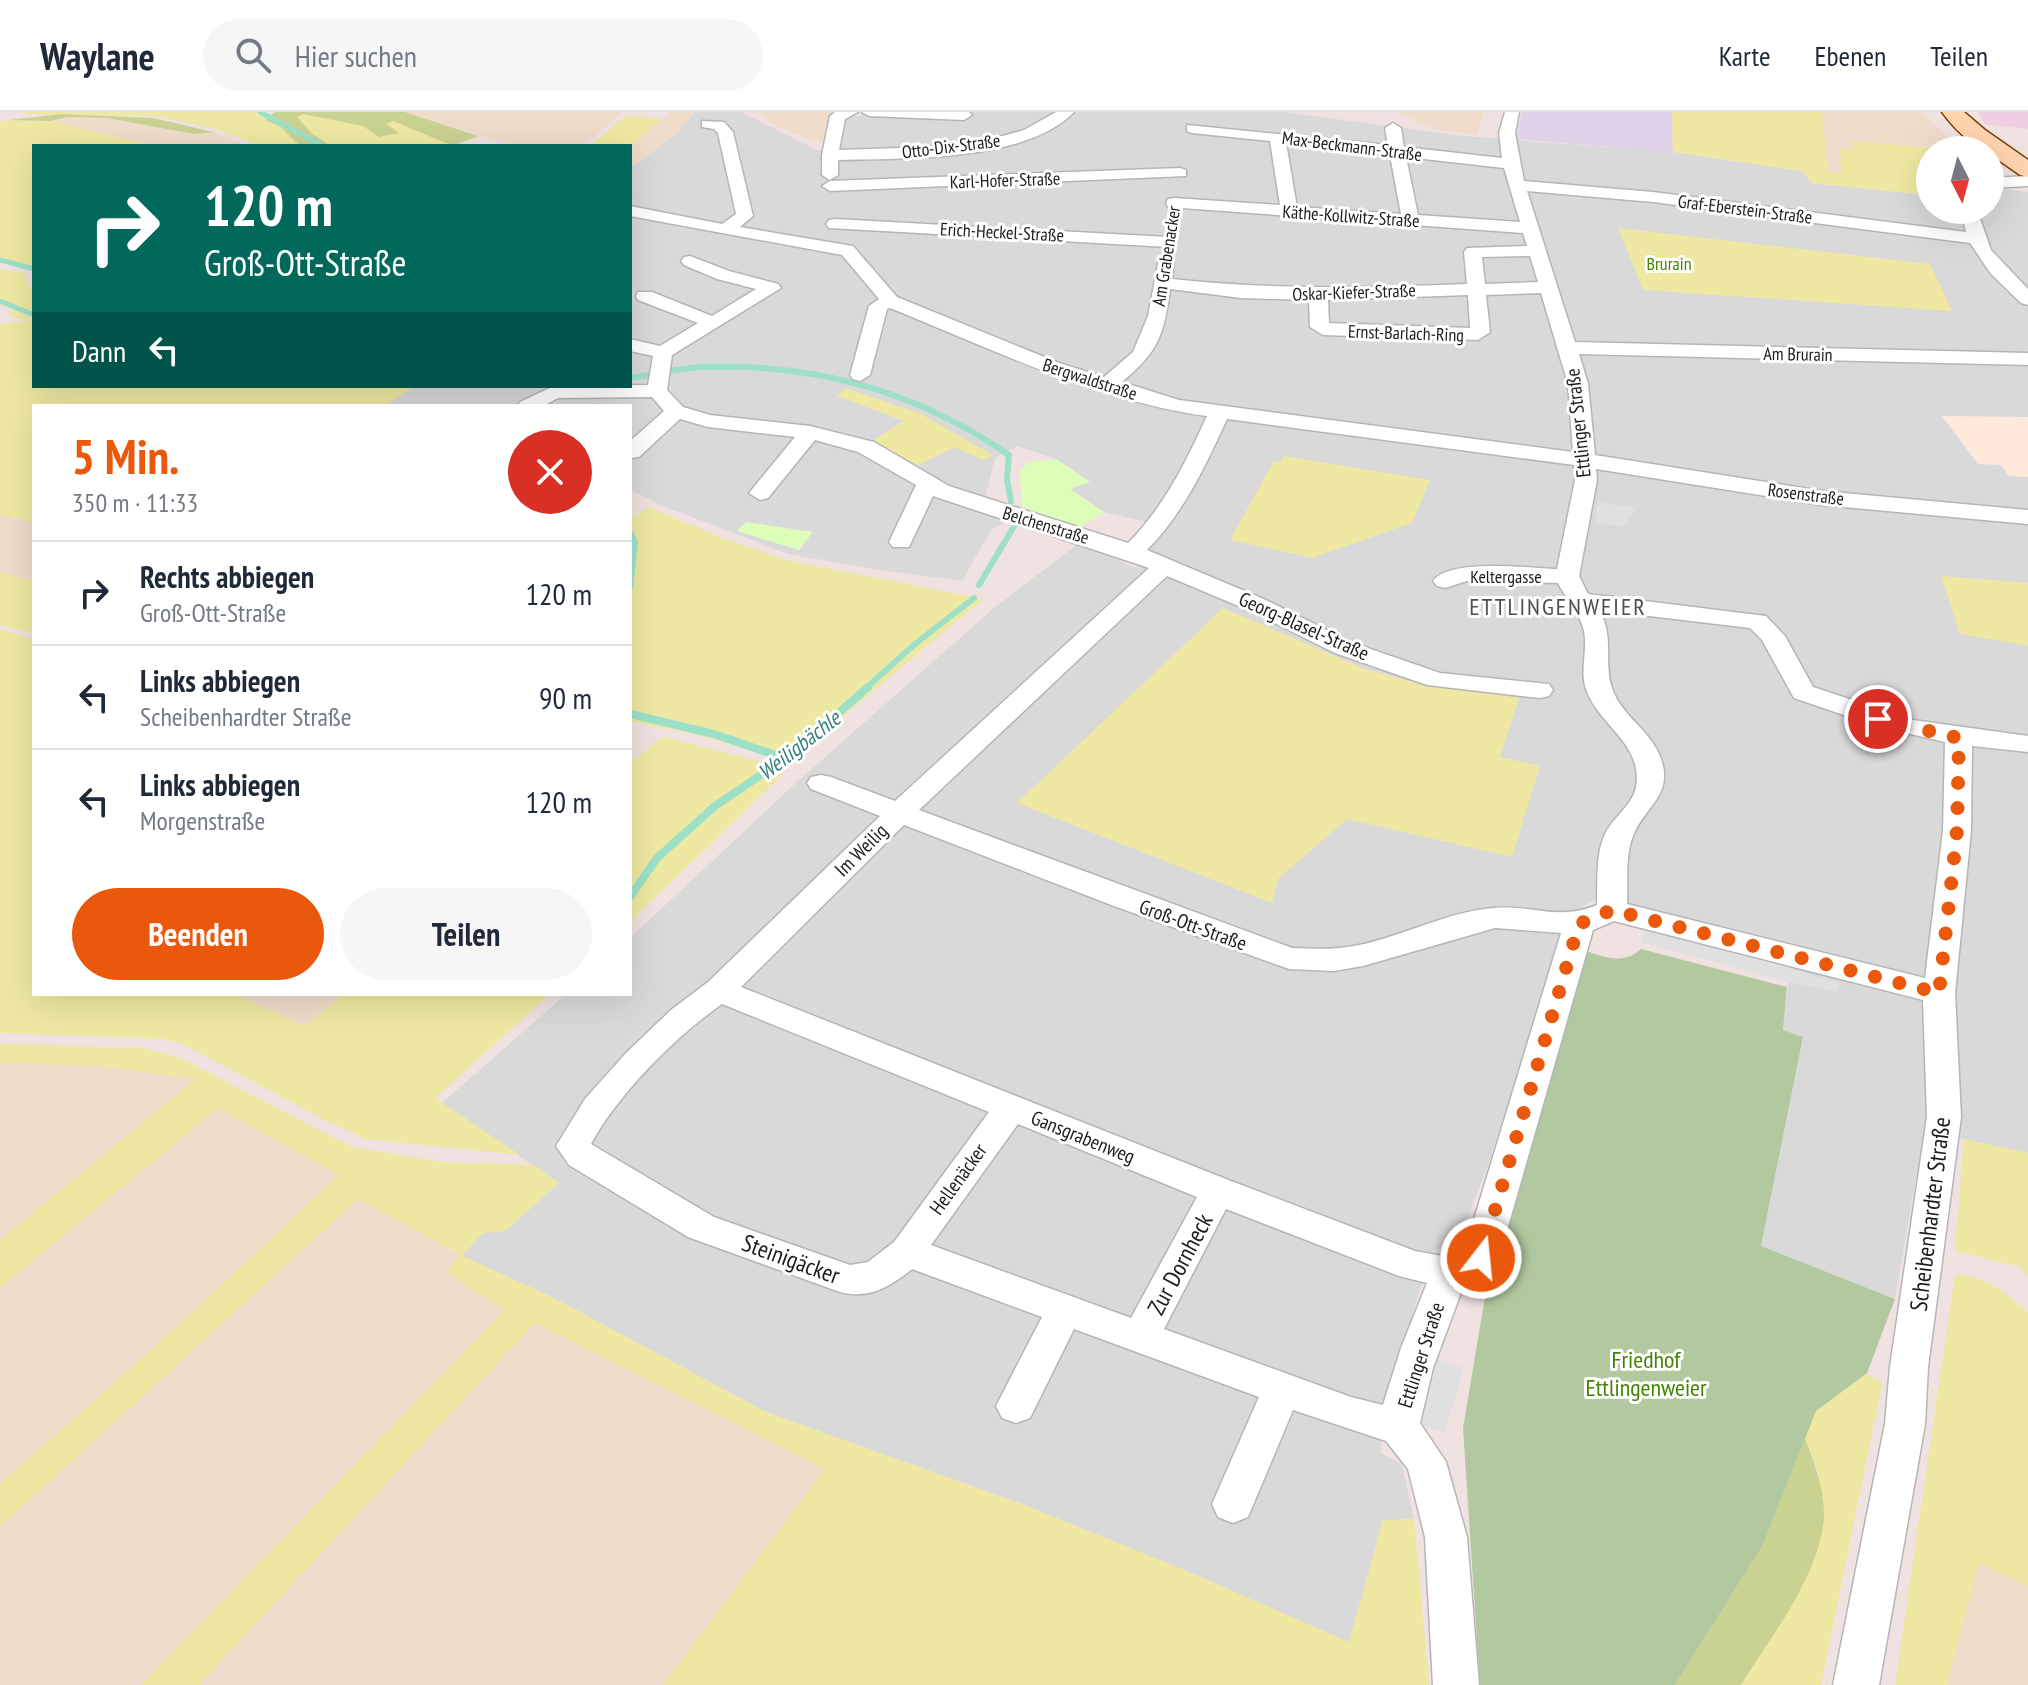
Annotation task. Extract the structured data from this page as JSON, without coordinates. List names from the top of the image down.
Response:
{
  "streets": {
    "street": [
      "Otto-Dix-Straße",
      "Max-Beckmann-Straße",
      "Karl-Hofer-Straße",
      "Graf-Eberstein-Straße",
      "Käthe-Kollwitz-Straße",
      "Erich-Heckel-Straße",
      "Am Grabenacker",
      "Oskar-Kiefer-Straße",
      "Ernst-Barlach-Ring",
      "Am Brurain",
      "Bergwaldstraße",
      "Ettlinger Straße",
      "Rosenstraße",
      "Belchenstraße",
      "Keltergasse",
      "Georg-Blasel-Straße",
      "Im Weilig",
      "Groß-Ott-Straße",
      "Gansgrabenweg",
      "Hellenäcker",
      "Scheibenhardter Straße",
      "Steinigäcker",
      "Zur Dornheck"
    ]
  },
  "crossings": [
    ["Otto-Dix-Straße", "Bergwaldstraße"],
    ["Max-Beckmann-Straße", "Karl-Hofer-Straße"],
    ["Max-Beckmann-Straße", "Am Grabenacker"],
    ["Max-Beckmann-Straße", "Ettlinger Straße"],
    ["Karl-Hofer-Straße", "Am Grabenacker"],
    ["Karl-Hofer-Straße", "Bergwaldstraße"],
    ["Graf-Eberstein-Straße", "Ettlinger Straße"],
    ["Käthe-Kollwitz-Straße", "Am Grabenacker"],
    ["Käthe-Kollwitz-Straße", "Ettlinger Straße"],
    ["Erich-Heckel-Straße", "Am Grabenacker"],
    ["Erich-Heckel-Straße", "Bergwaldstraße"],
    ["Am Grabenacker", "Oskar-Kiefer-Straße"],
    ["Am Grabenacker", "Bergwaldstraße"],
    ["Oskar-Kiefer-Straße", "Ernst-Barlach-Ring"],
    ["Oskar-Kiefer-Straße", "Ettlinger Straße"],
    ["Am Brurain", "Ettlinger Straße"],
    ["Bergwaldstraße", "Ettlinger Straße"],
    ["Bergwaldstraße", "Rosenstraße"],
    ["Ettlinger Straße", "Rosenstraße"],
    ["Ettlinger Straße", "Keltergasse"],
    ["Ettlinger Straße", "Gansgrabenweg"],
    ["Belchenstraße", "Georg-Blasel-Straße"],
    ["Belchenstraße", "Im Weilig"],
    ["Georg-Blasel-Straße", "Im Weilig"],
    ["Im Weilig", "Groß-Ott-Straße"],
    ["Im Weilig", "Gansgrabenweg"],
    ["Im Weilig", "Steinigäcker"],
    ["Groß-Ott-Straße", "Scheibenhardter Straße"],
    ["Gansgrabenweg", "Hellenäcker"],
    ["Gansgrabenweg", "Zur Dornheck"],
    ["Hellenäcker", "Steinigäcker"]
  ],
  "districts": ["ETTLINGENWEIER"],
  "water": ["Weiligbächle"],
  "parks": ["Brurain", "Friedhof Ettlingenweier"],
  "north": "bottom",
  "page": {
    "header": "Waylane",
    "search": "Hier suchen",
    "nav": ["Karte", "Ebenen", "Teilen"],
    "turn": ["120 m", "Groß-Ott-Straße"],
    "then": "Dann",
    "heading": ["5 Min.", "350 m · 11:33"],
    "list": [
      {
        "name": "Rechts abbiegen",
        "note": "Groß-Ott-Straße",
        "value": "120 m"
      },
      {
        "name": "Links abbiegen",
        "note": "Scheibenhardter Straße",
        "value": "90 m"
      },
      {
        "name": "Links abbiegen",
        "note": "Morgenstraße",
        "value": "120 m"
      }
    ],
    "buttons": ["Beenden", "Teilen"]
  }
}
